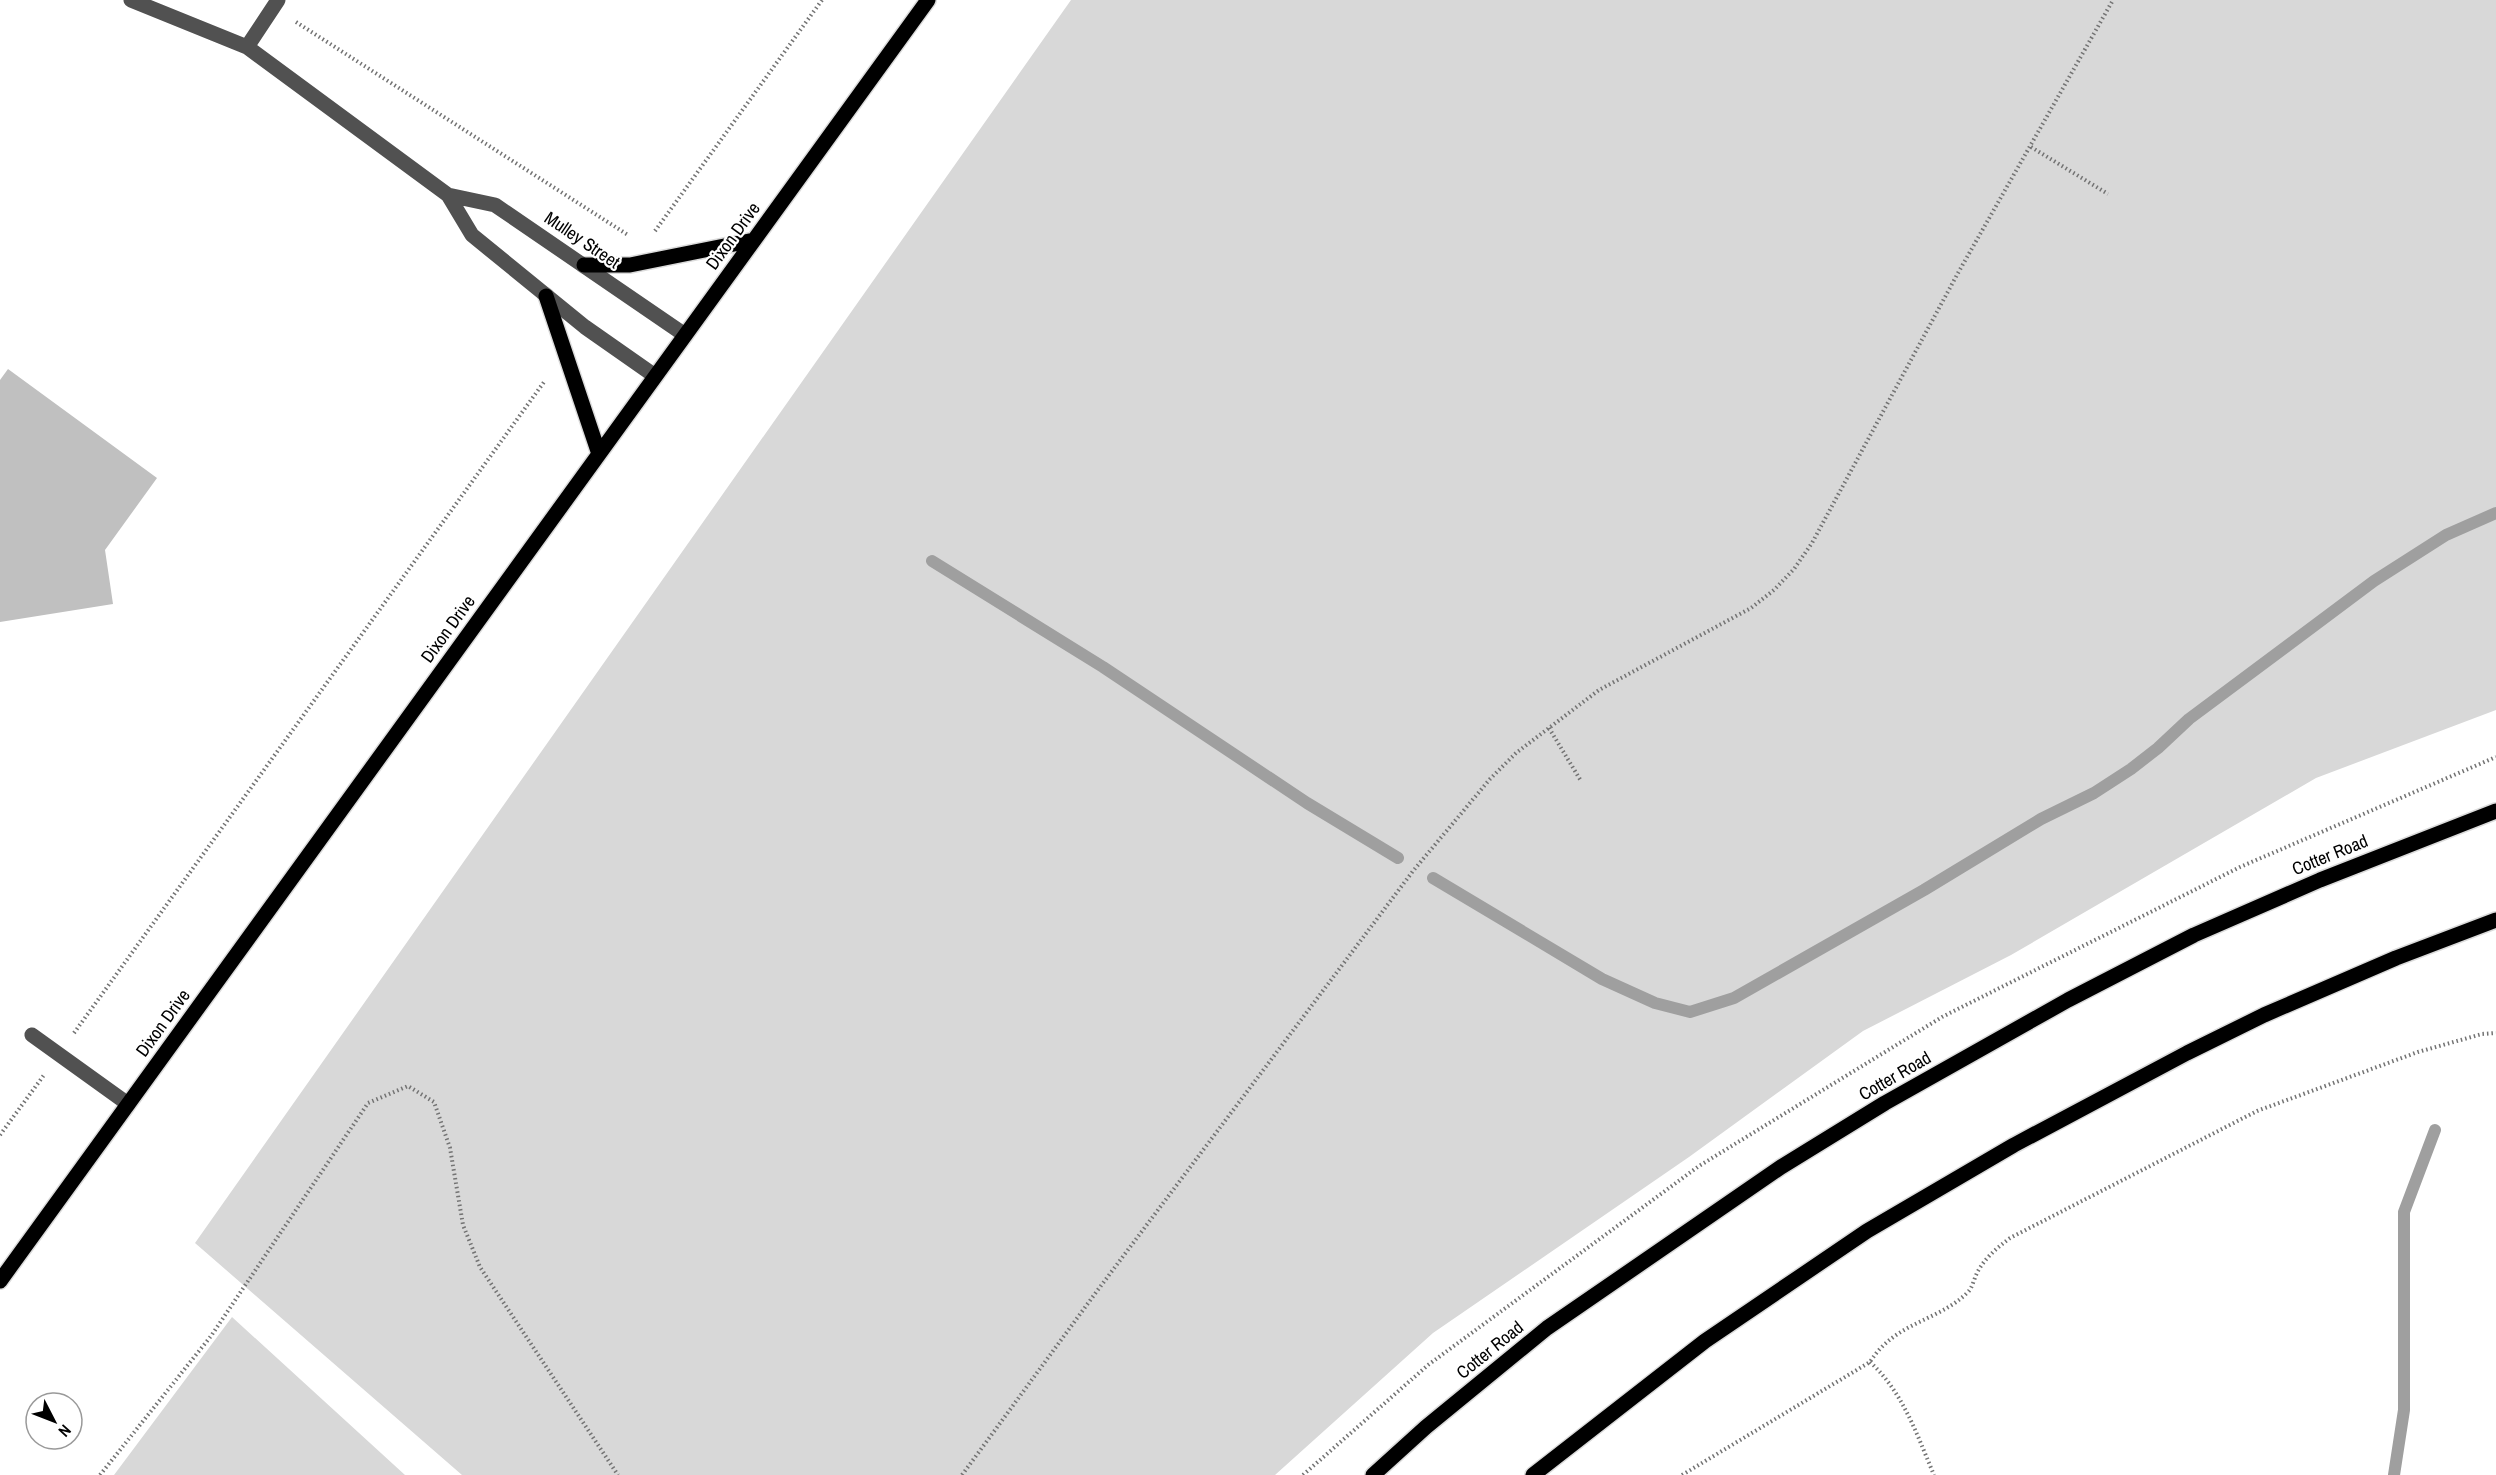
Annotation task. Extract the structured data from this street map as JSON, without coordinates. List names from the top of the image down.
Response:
{
  "streets": {
    "main road": ["Dixon Drive", "Cotter Road"],
    "street": ["Mulley Street"]
  },
  "crossings": [
    ["Dixon Drive", "Mulley Street"]
  ],
  "north": "bottom right"
}
